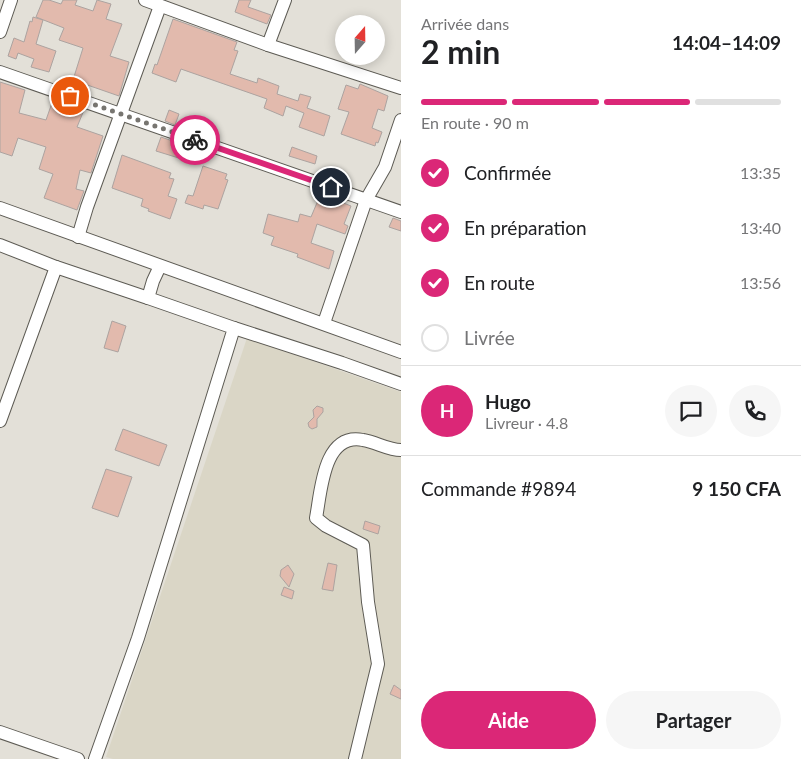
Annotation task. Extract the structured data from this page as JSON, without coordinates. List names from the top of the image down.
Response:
{
  "north": "top",
  "page": {
    "heading": ["2 min", "Arrivée dans", "14:04–14:09"],
    "panel": [
      "Hugo",
      "Livreur · 4.8",
      "Commande #9894",
      "9 150 CFA"
    ],
    "bar": "En route · 90 m",
    "list": [
      ["Confirmée", "13:35"],
      ["En préparation", "13:40"],
      ["En route", "13:56"],
      "Livrée"
    ],
    "round": "H",
    "buttons": ["Aide", "Partager"]
  }
}
